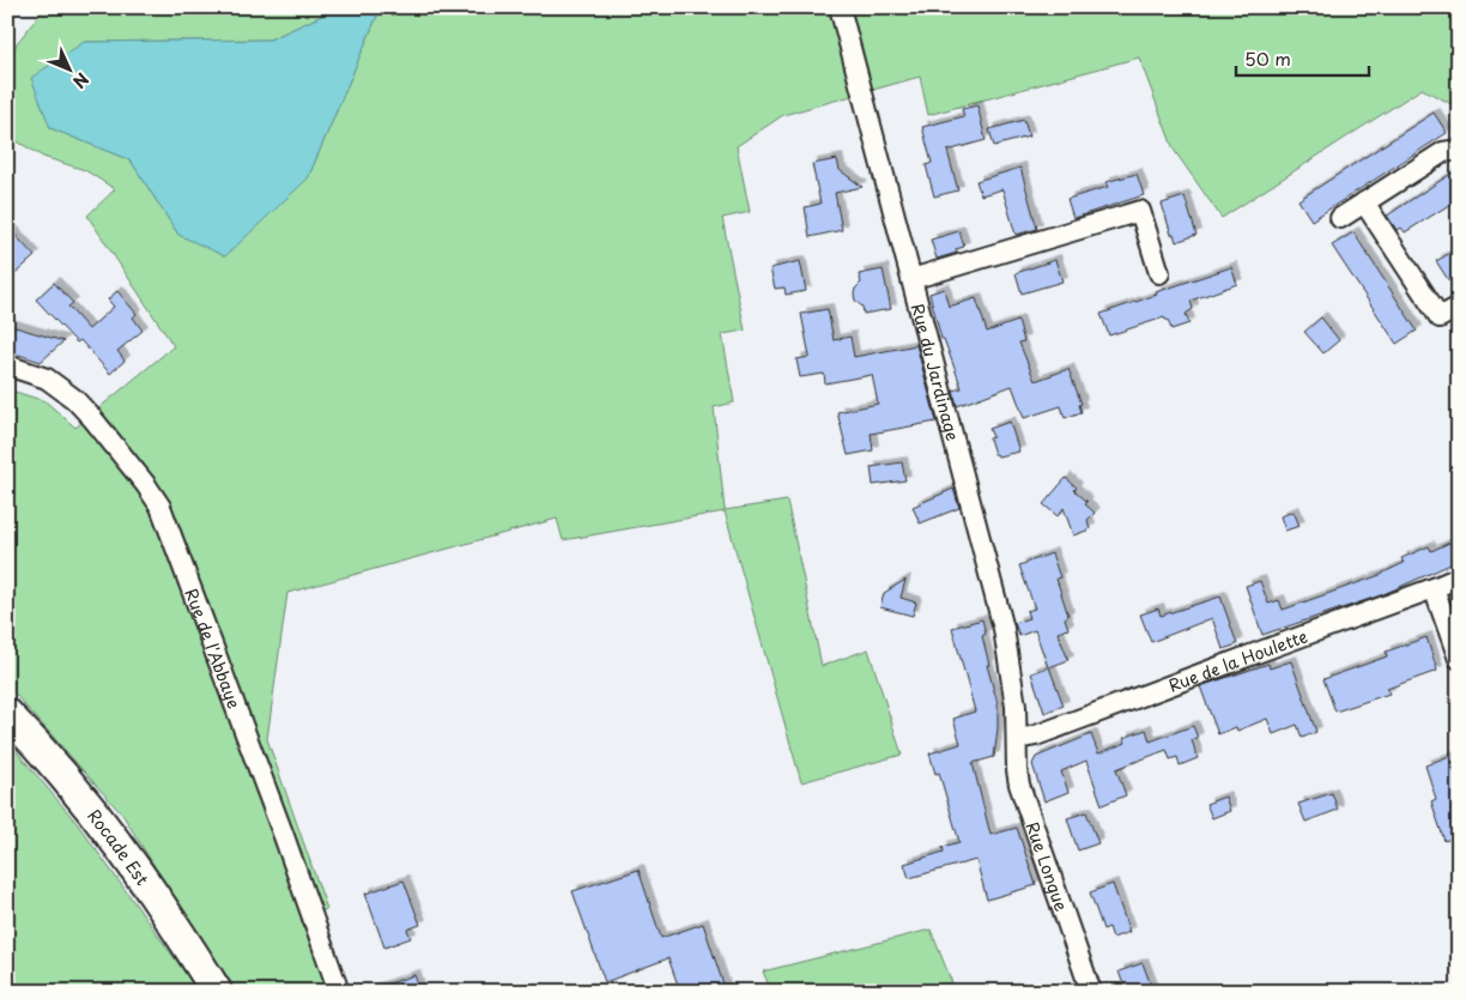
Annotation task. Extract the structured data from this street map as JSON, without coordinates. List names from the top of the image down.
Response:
{
  "streets": {
    "main road": ["Rocade Est"],
    "street": [
      "Rue du Jardinage",
      "Rue de l'Abbaye",
      "Rue de la Houlette",
      "Rue Longue"
    ]
  },
  "crossings": [
    ["Rue du Jardinage", "Rue de la Houlette"],
    ["Rue du Jardinage", "Rue Longue"],
    ["Rue de la Houlette", "Rue Longue"]
  ],
  "scale_bar": "50 m",
  "north": "bottom right"
}
